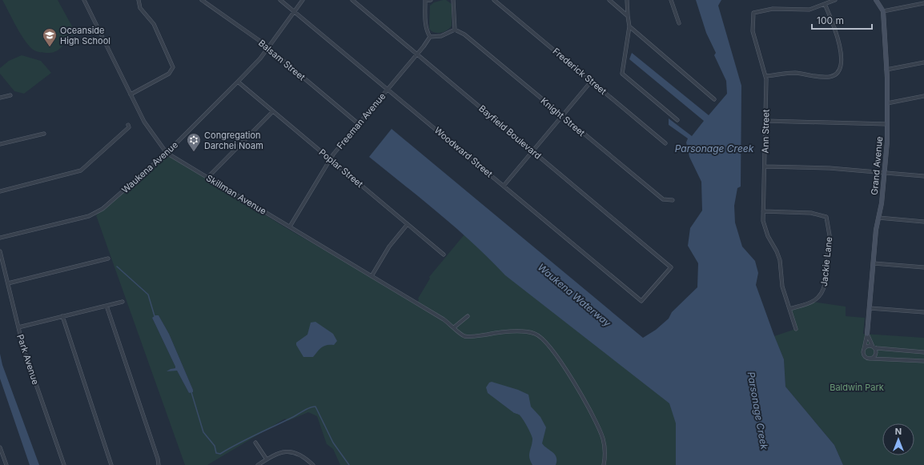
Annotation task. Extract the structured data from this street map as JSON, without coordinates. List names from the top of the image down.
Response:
{
  "streets": {
    "street": [
      "Balsam Street",
      "Frederick Street",
      "Knight Street",
      "Freeman Avenue",
      "Ann Street",
      "Bayfield Boulevard",
      "Woodward Street",
      "Grand Avenue",
      "Waukena Avenue",
      "Poplar Street",
      "Skillman Avenue",
      "Jackie Lane",
      "Park Avenue"
    ]
  },
  "crossings": [
    ["Balsam Street", "Freeman Avenue"],
    ["Balsam Street", "Waukena Avenue"],
    ["Freeman Avenue", "Bayfield Boulevard"],
    ["Freeman Avenue", "Woodward Street"],
    ["Freeman Avenue", "Poplar Street"],
    ["Freeman Avenue", "Skillman Avenue"],
    ["Ann Street", "Jackie Lane"],
    ["Bayfield Boulevard", "Woodward Street"],
    ["Woodward Street", "Waukena Avenue"],
    ["Waukena Avenue", "Poplar Street"],
    ["Waukena Avenue", "Skillman Avenue"]
  ],
  "water": ["Parsonage Creek", "Waukena Waterway"],
  "parks": ["Baldwin Park"],
  "places": {
    "school or university": ["Oceanside High School"],
    "synagogue": ["Congregation Darchei Noam"]
  },
  "scale_bar": "100 m",
  "north": "top"
}
